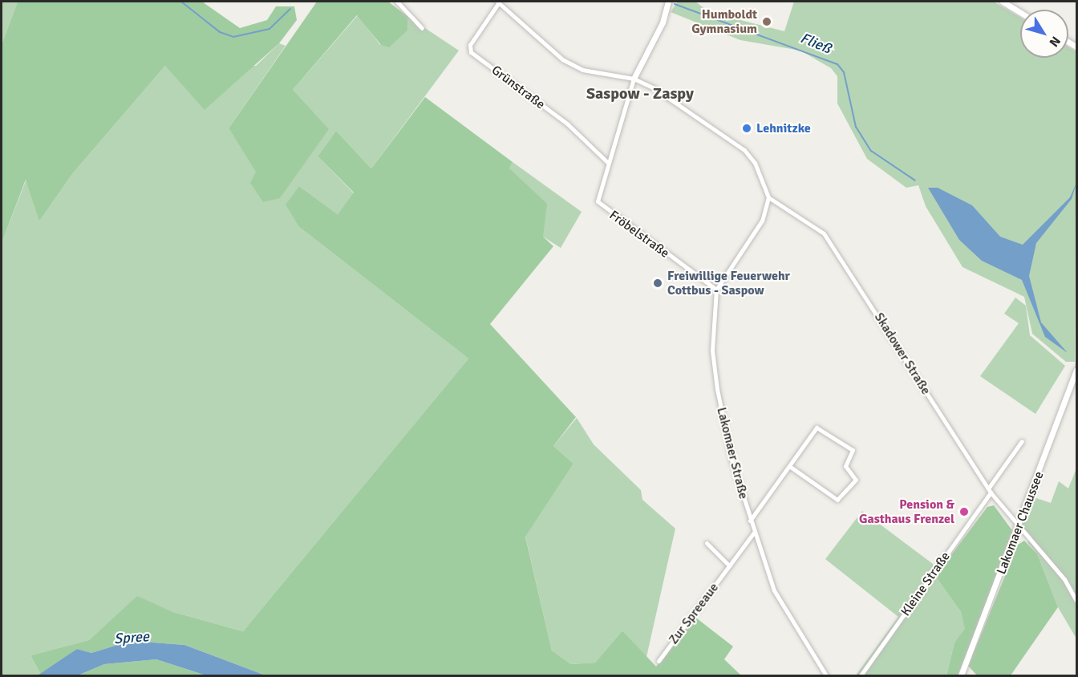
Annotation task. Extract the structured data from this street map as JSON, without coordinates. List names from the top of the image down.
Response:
{
  "streets": {
    "street": [
      "Grünstraße",
      "Fröbelstraße",
      "Skadower Straße",
      "Lakomaer Straße",
      "Lakomaer Chaussee",
      "Kleine Straße",
      "Zur Spreeaue"
    ]
  },
  "crossings": [
    ["Grünstraße", "Fröbelstraße"],
    ["Fröbelstraße", "Lakomaer Straße"],
    ["Skadower Straße", "Lakomaer Straße"],
    ["Skadower Straße", "Lakomaer Chaussee"],
    ["Skadower Straße", "Kleine Straße"],
    ["Lakomaer Straße", "Zur Spreeaue"]
  ],
  "districts": ["Saspow - Zaspy"],
  "water": ["Fließ", "Spree"],
  "places": [
    "Humboldt Gymnasium",
    "Lehnitzke",
    "Freiwillige Feuerwehr Cottbus - Saspow",
    "Pension & Gasthaus Frenzel"
  ],
  "north": "bottom right"
}
